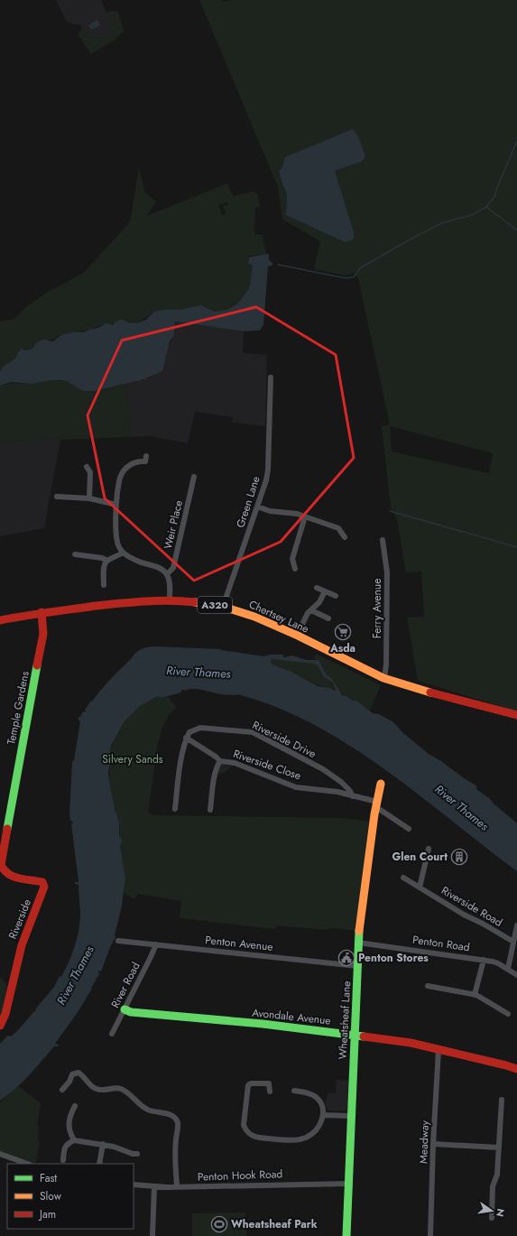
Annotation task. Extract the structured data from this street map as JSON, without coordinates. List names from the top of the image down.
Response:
{
  "streets": {
    "street": [
      "Green Lane",
      "Weir Place",
      "A320",
      "Ferry Avenue",
      "Chertsey Lane",
      "Temple Gardens",
      "Riverside Drive",
      "Riverside Close",
      "Riverside Road",
      "Riverside",
      "Penton Avenue",
      "Penton Road",
      "River Road",
      "Avondale Avenue",
      "Wheatsheaf Lane",
      "Meadway",
      "Penton Hook Road"
    ]
  },
  "crossings": [
    ["Green Lane", "Chertsey Lane"],
    ["Ferry Avenue", "Chertsey Lane"],
    ["Chertsey Lane", "Temple Gardens"],
    ["Temple Gardens", "Riverside"],
    ["Riverside Drive", "Riverside Close"],
    ["Riverside Close", "Wheatsheaf Lane"],
    ["Riverside Road", "Penton Road"],
    ["Penton Avenue", "River Road"],
    ["Penton Avenue", "Wheatsheaf Lane"],
    ["Penton Road", "Wheatsheaf Lane"],
    ["River Road", "Avondale Avenue"],
    ["Avondale Avenue", "Wheatsheaf Lane"],
    ["Avondale Avenue", "Meadway"],
    ["Wheatsheaf Lane", "Penton Hook Road"]
  ],
  "water": ["River Thames"],
  "parks": ["Silvery Sands"],
  "places": {
    "supermarket": ["Asda"],
    "building": ["Glen Court"],
    "public building": ["Penton Stores"],
    "sports": ["Wheatsheaf Park"]
  },
  "legend": ["Fast", "Slow", "Jam"],
  "north": "right"
}
